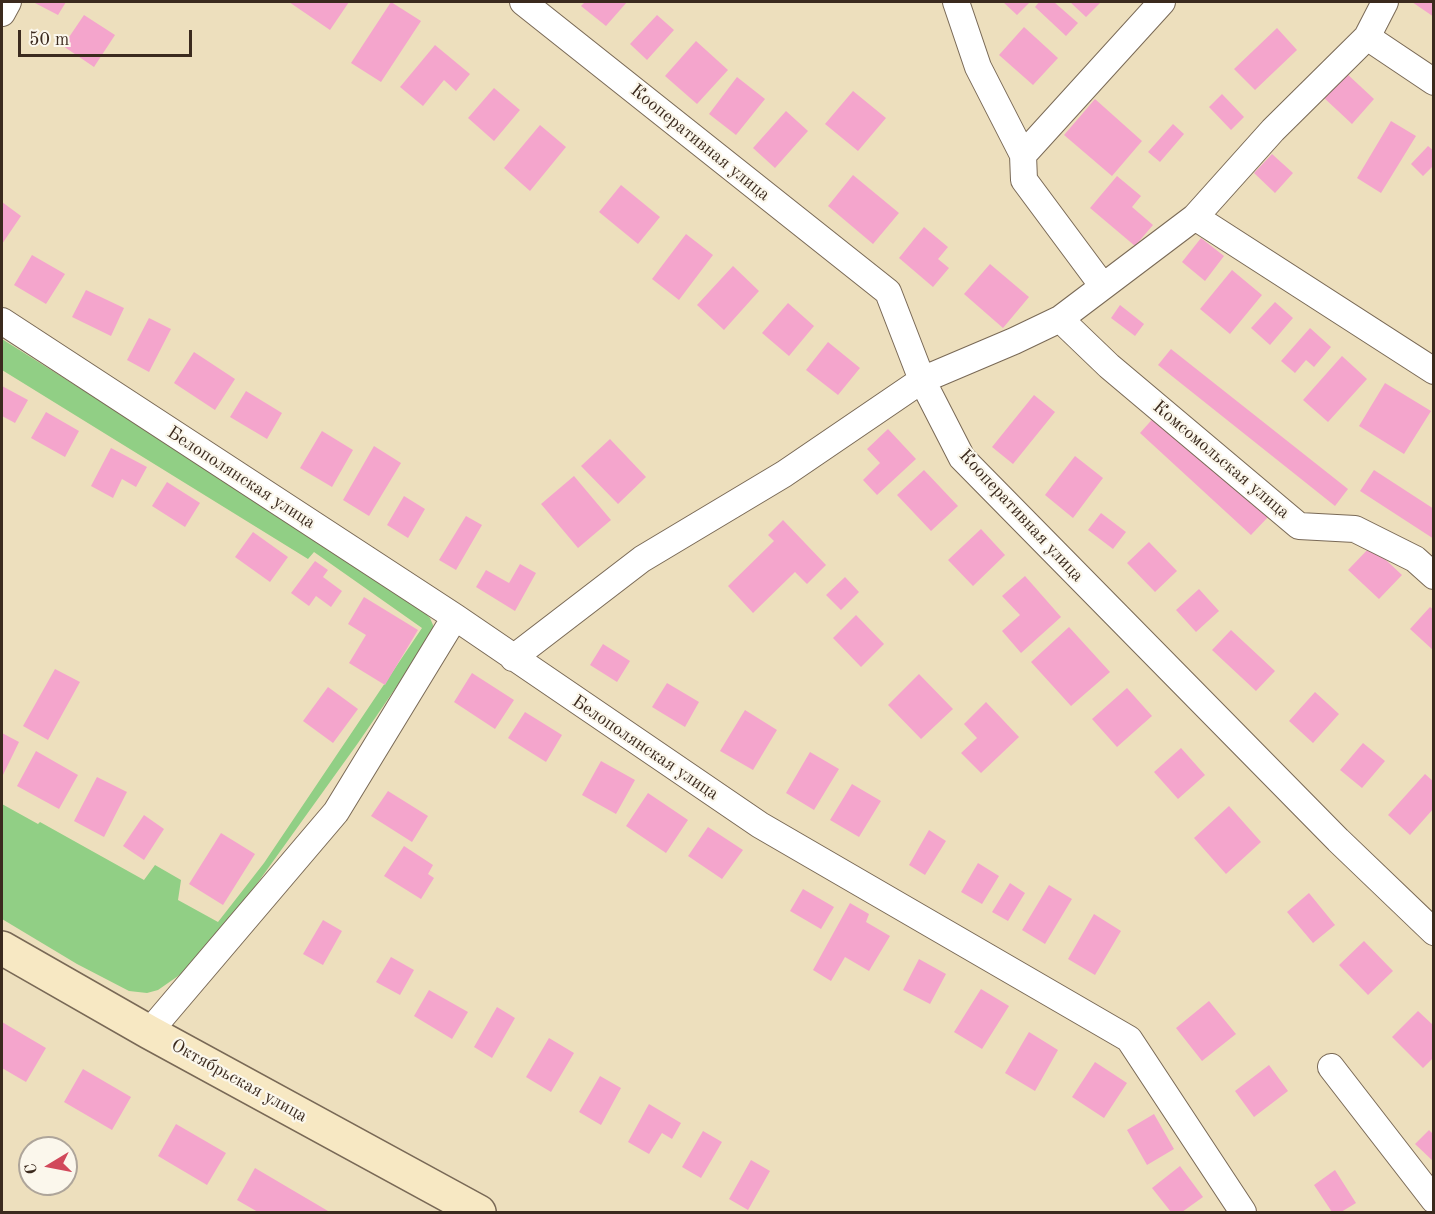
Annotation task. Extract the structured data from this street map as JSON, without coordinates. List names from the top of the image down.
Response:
{
  "streets": {
    "street": [
      "Кооперативная улица",
      "Комсомольская улица",
      "Белополянская улица",
      "Октябрьская улица"
    ]
  },
  "scale_bar": "50 m",
  "north": "left"
}
